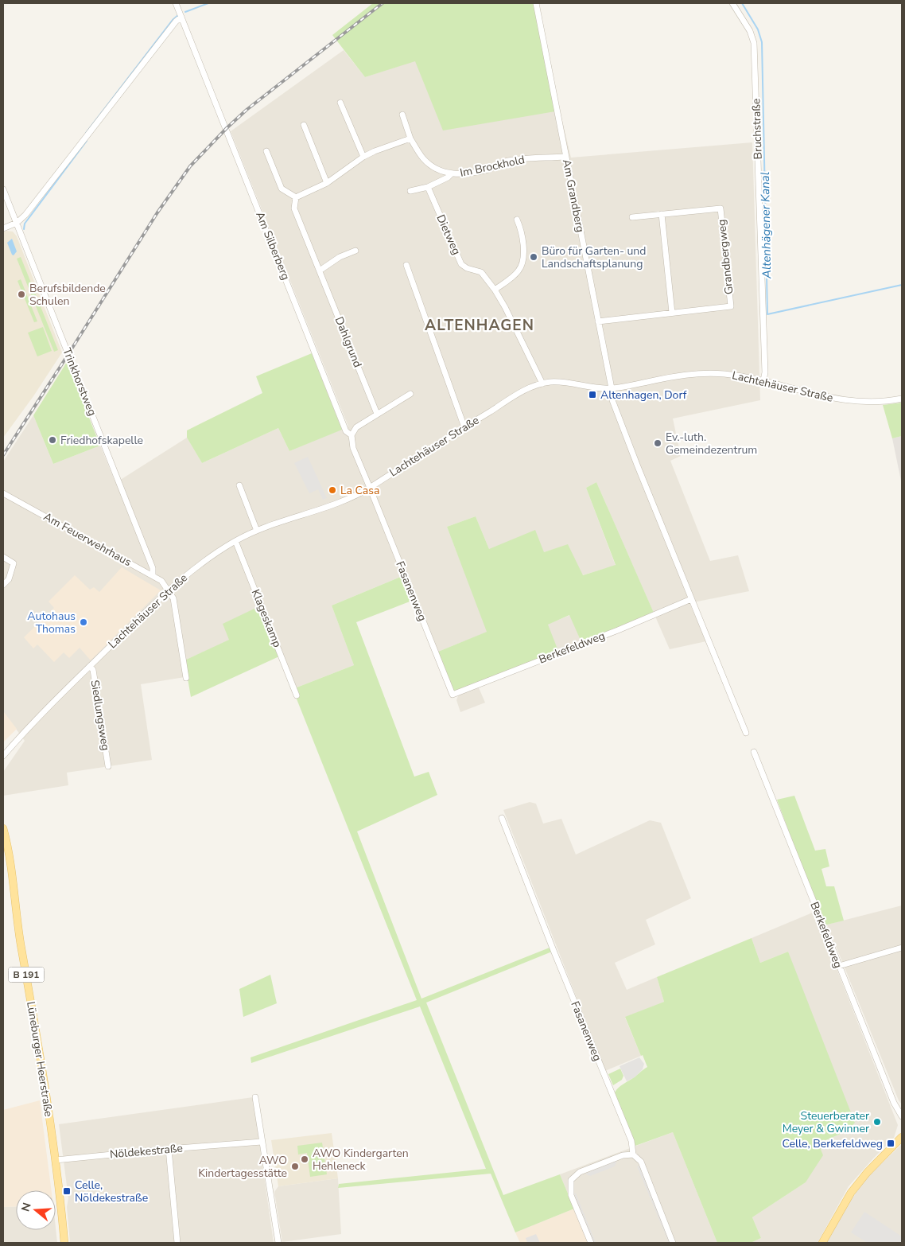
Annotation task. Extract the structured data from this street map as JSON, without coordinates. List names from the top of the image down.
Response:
{
  "streets": {
    "main road": ["B 191", "Lüneburger Heerstraße"],
    "street": [
      "Bruchstraße",
      "Im Brockhold",
      "Am Grandberg",
      "Dietweg",
      "Am Silberberg",
      "Grandbergweg",
      "Dahlgrund",
      "Trinkhorstweg",
      "Lachtehäuser Straße",
      "Am Feuerwehrhaus",
      "Fasanenweg",
      "Klageskamp",
      "Berkefeldweg",
      "Siedlungsweg",
      "Nöldekestraße"
    ]
  },
  "crossings": [
    ["Bruchstraße", "Lachtehäuser Straße"],
    ["Im Brockhold", "Am Grandberg"],
    ["Am Grandberg", "Grandbergweg"],
    ["Am Grandberg", "Lachtehäuser Straße"],
    ["Dietweg", "Lachtehäuser Straße"],
    ["Am Silberberg", "Lachtehäuser Straße"],
    ["Am Silberberg", "Fasanenweg"],
    ["Trinkhorstweg", "Am Feuerwehrhaus"],
    ["Lachtehäuser Straße", "Am Feuerwehrhaus"],
    ["Lachtehäuser Straße", "Fasanenweg"],
    ["Lachtehäuser Straße", "Klageskamp"],
    ["Lachtehäuser Straße", "Siedlungsweg"],
    ["Fasanenweg", "Berkefeldweg"],
    ["Lüneburger Heerstraße", "Nöldekestraße"]
  ],
  "districts": ["ALTENHAGEN"],
  "water": ["Altenhägener Kanal"],
  "places": {
    "other": [
      "Büro für Garten- und Landschaftsplanung",
      "Berufsbildende Schulen",
      "Friedhofskapelle",
      "Ev.-luth. Gemeindezentrum",
      "La Casa",
      "Autohaus Thomas",
      "Steuerberater Meyer & Gwinner",
      "AWO Kindergarten Hehleneck",
      "AWO Kindertagesstätte"
    ],
    "transit": ["Altenhagen, Dorf", "Celle, Berkefeldweg", "Celle, Nöldekestraße"]
  },
  "north": "left"
}
